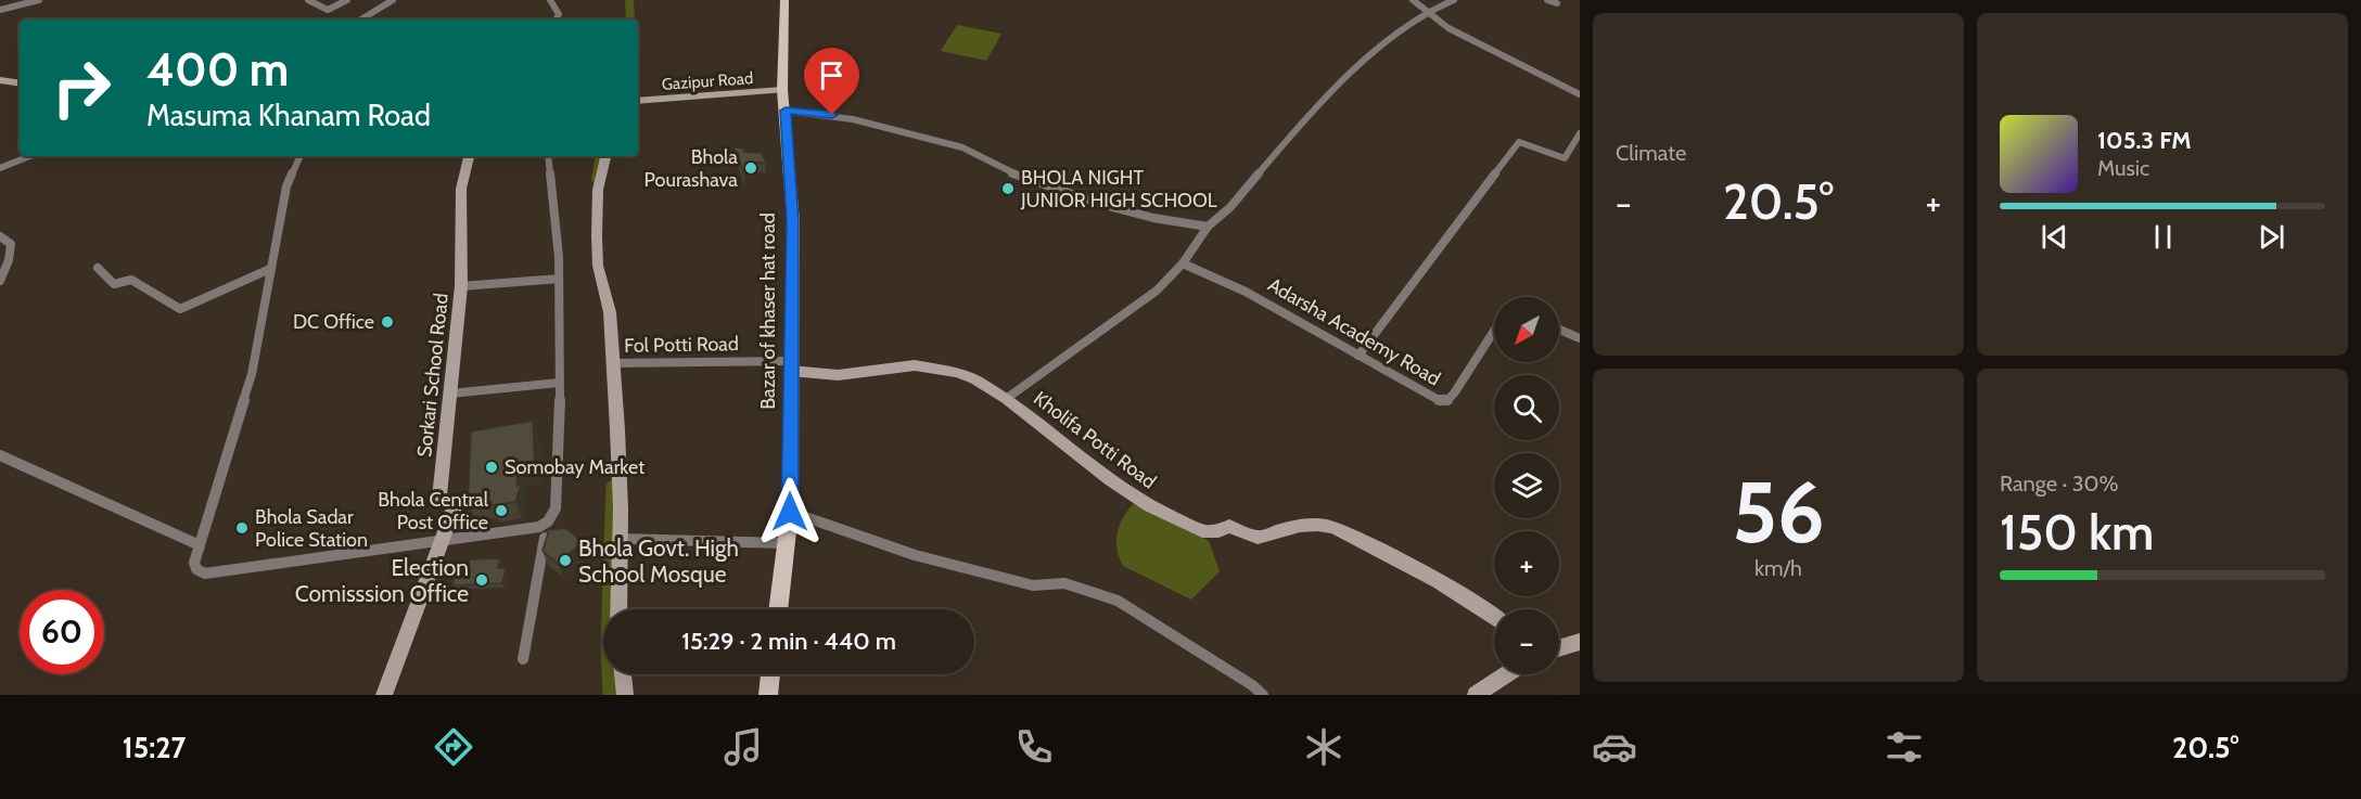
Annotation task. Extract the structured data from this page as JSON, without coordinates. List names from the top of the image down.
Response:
{
  "streets": {
    "main road": ["Bazar of khaser hat road"],
    "street": [
      "Gazipur Road",
      "Adarsha Academy Road",
      "Fol Potti Road",
      "Sorkari School Road",
      "Kholifa Potti Road"
    ]
  },
  "crossings": [
    ["Gazipur Road", "Bazar of khaser hat road"],
    ["Bazar of khaser hat road", "Fol Potti Road"],
    ["Bazar of khaser hat road", "Kholifa Potti Road"],
    ["Fol Potti Road", "Kholifa Potti Road"]
  ],
  "places": [
    "Bhola Pourashava",
    "BHOLA NIGHT JUNIOR HIGH SCHOOL",
    "DC Office",
    "Somobay Market",
    "Bhola Central Post Office",
    "Bhola Sadar Police Station",
    "Bhola Govt. High School Mosque",
    "Election Comisssion Office"
  ],
  "north": "bottom left",
  "page": {
    "tile": [
      "Climate",
      ["56", "km/h"],
      ["Range · 30%", "150 km"]
    ],
    "turn": ["400 m", "Masuma Khanam Road"],
    "song": ["105.3 FM", "Music"],
    "heat": ["−", "20.5°", "+"],
    "map_buttons": ["+", "−"],
    "limit": "60",
    "trip": "15:29 · 2 min · 440 m",
    "tabs": ["15:27", "20.5°"]
  }
}
